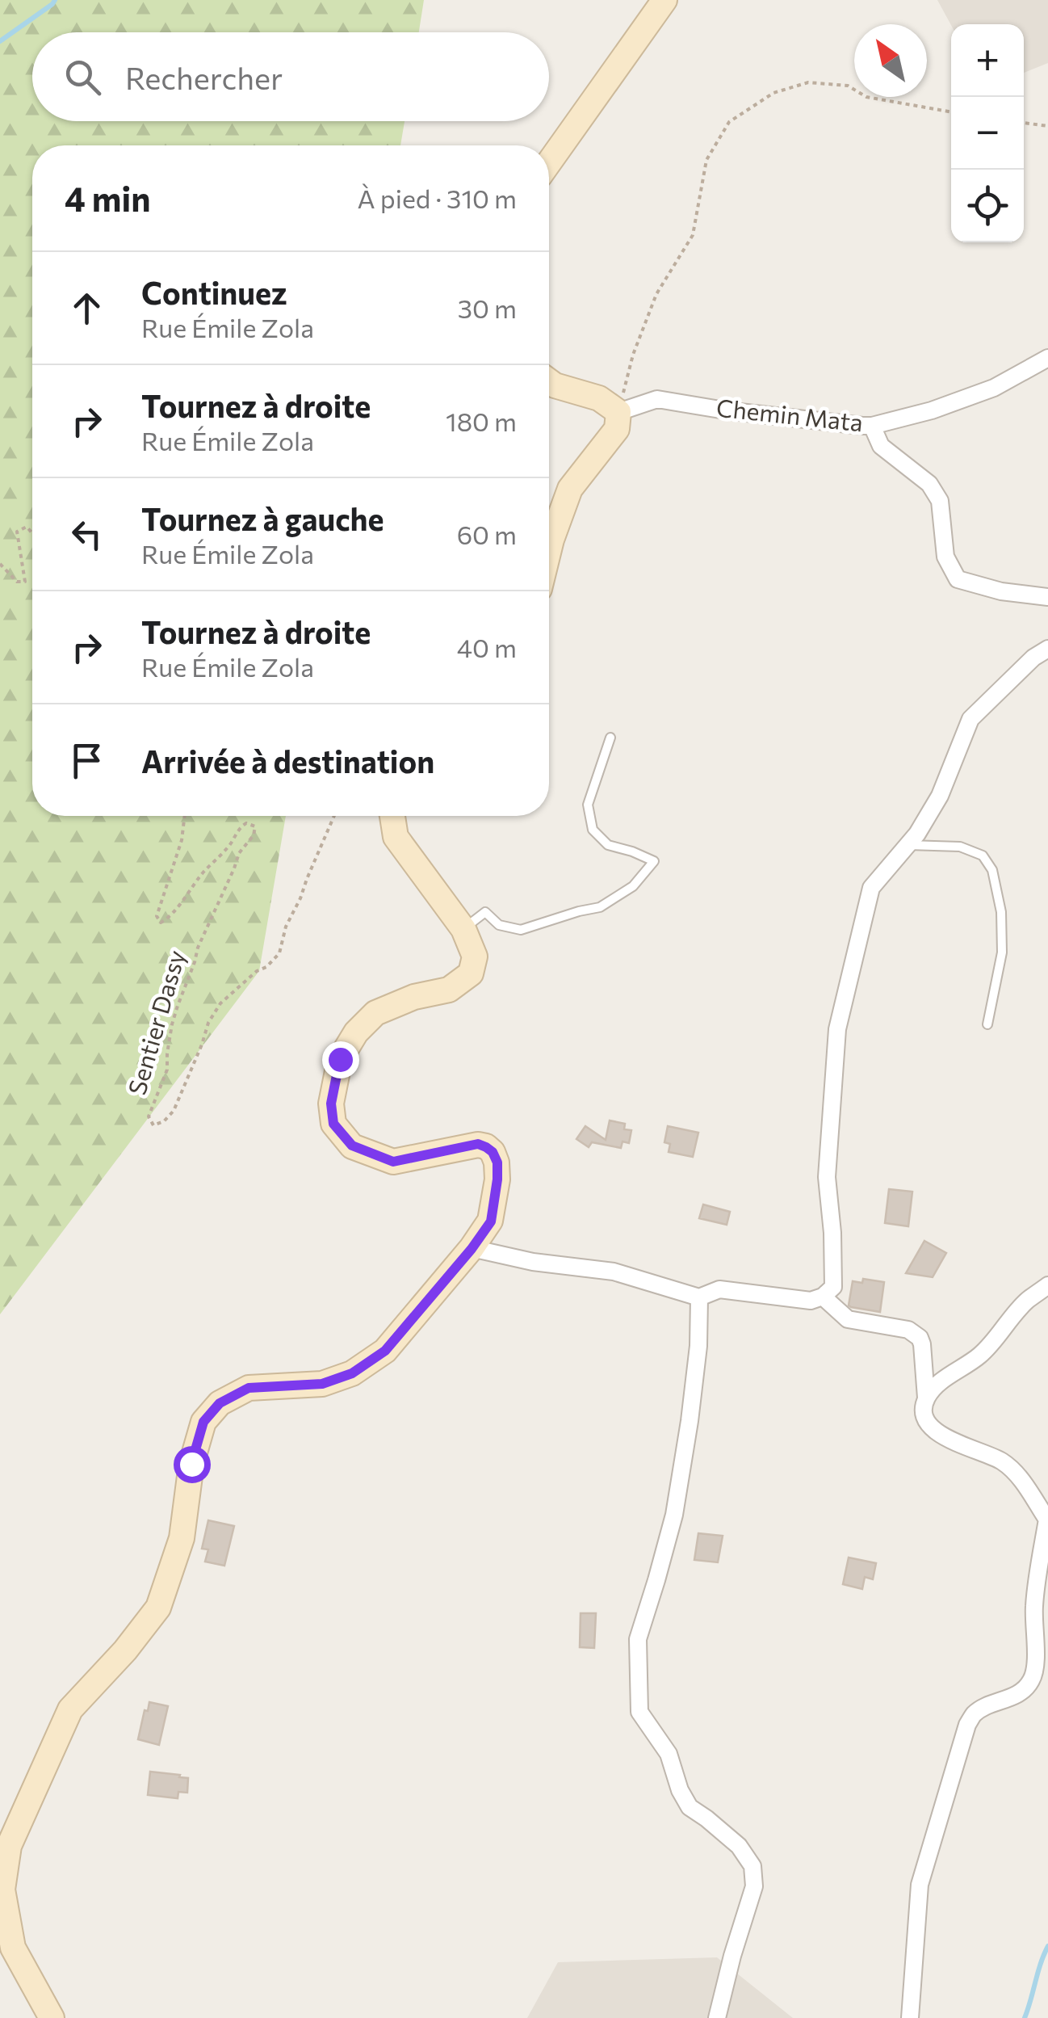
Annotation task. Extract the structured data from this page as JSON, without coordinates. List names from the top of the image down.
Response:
{
  "streets": {
    "street": ["Chemin Mata"],
    "path": ["Sentier Dassy"]
  },
  "north": "top left",
  "page": {
    "map_buttons": ["+", "−"],
    "search": "Rechercher",
    "heading": ["4 min", "À pied · 310 m"],
    "list": [
      ["Continuez", "Rue Émile Zola", "30 m"],
      ["Tournez à droite", "Rue Émile Zola", "180 m"],
      ["Tournez à gauche", "Rue Émile Zola", "60 m"],
      ["Tournez à droite", "Rue Émile Zola", "40 m"],
      "Arrivée à destination"
    ]
  }
}
